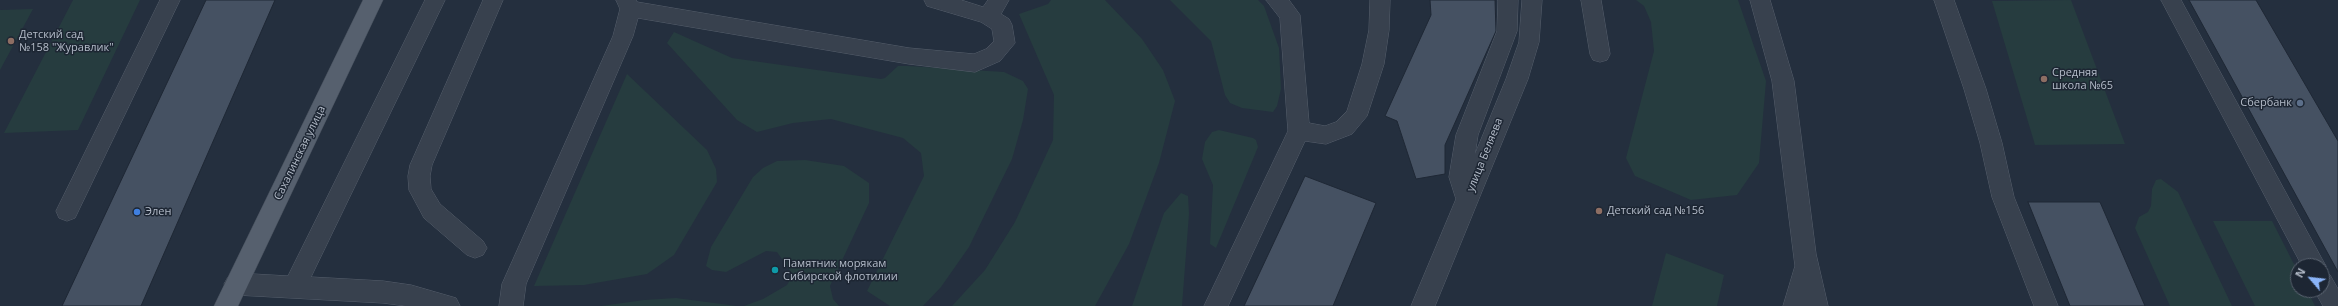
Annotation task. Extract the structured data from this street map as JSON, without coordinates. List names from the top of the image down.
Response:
{
  "streets": {
    "main road": ["Сахалинская улица"],
    "street": ["улица Беляева"]
  },
  "places": [
    "Детский сад №158 \"Журавлик\"",
    "Средняя школа №65",
    "Сбербанк",
    "Детский сад №156",
    "Элен",
    "Памятник морякам Сибирской флотилии"
  ],
  "north": "top left"
}
